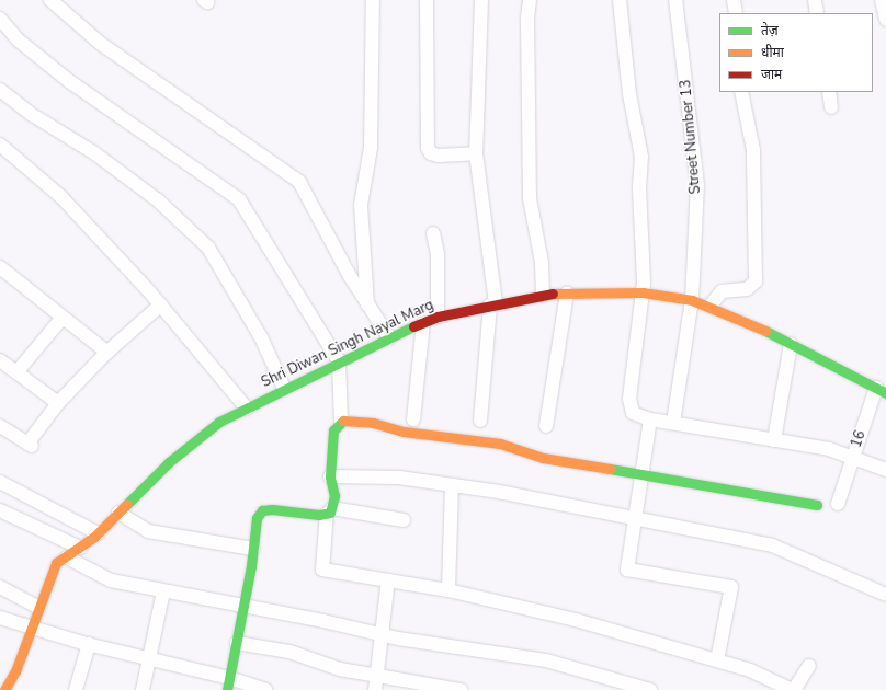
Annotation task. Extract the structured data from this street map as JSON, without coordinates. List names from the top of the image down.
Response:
{
  "streets": {
    "street": ["Street Number 13", "Shri Diwan Singh Nayal Marg", "16"]
  },
  "crossings": [
    ["Street Number 13", "Shri Diwan Singh Nayal Marg"],
    ["Shri Diwan Singh Nayal Marg", "16"]
  ],
  "legend": ["तेज़", "धीमा", "जाम"]
}
